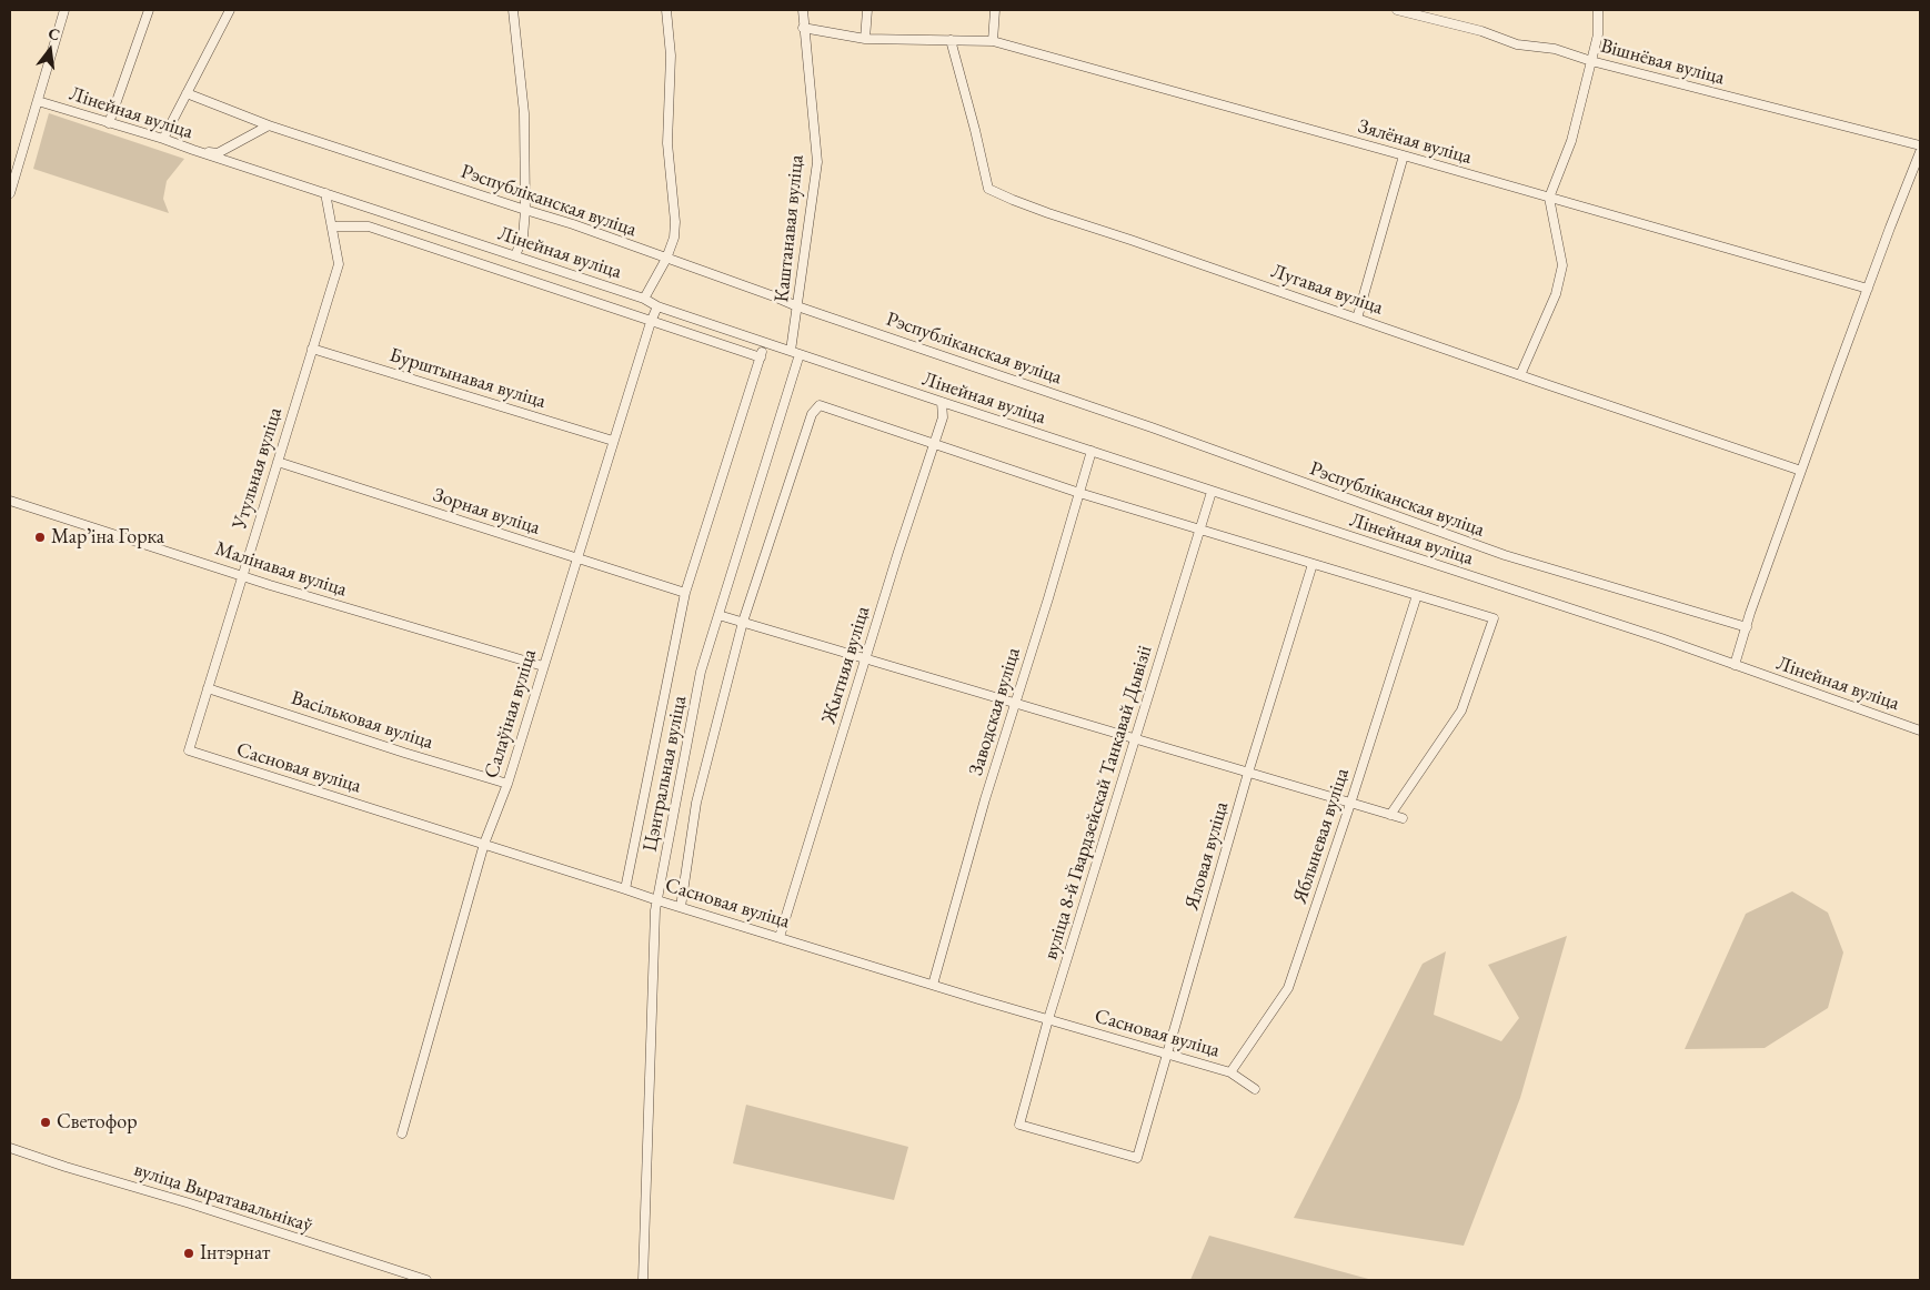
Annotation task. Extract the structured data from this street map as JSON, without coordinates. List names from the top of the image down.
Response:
{
  "streets": {
    "street": [
      "Вішнёвая вуліца",
      "Лінейная вуліца",
      "Зялёная вуліца",
      "Рэспубліканская вуліца",
      "Каштанавая вуліца",
      "Лугавая вуліца",
      "Бурштынавая вуліца",
      "Утульная вуліца",
      "Зорная вуліца",
      "Малінавая вуліца",
      "Жытняя вуліца",
      "Заводская вуліца",
      "Салаўіная вуліца",
      "Васільковая вуліца",
      "Сасновая вуліца",
      "Цэнтральная вуліца",
      "вуліца 8-й Гвардзейскай Танкавай Дывізіі",
      "Яблыневая вуліца",
      "Яловая вуліца",
      "вуліца Выратавальнікаў"
    ]
  },
  "crossings": [
    ["Лінейная вуліца", "Каштанавая вуліца"],
    ["Лінейная вуліца", "Утульная вуліца"],
    ["Лінейная вуліца", "Жытняя вуліца"],
    ["Лінейная вуліца", "Заводская вуліца"],
    ["Лінейная вуліца", "Салаўіная вуліца"],
    ["Лінейная вуліца", "Цэнтральная вуліца"],
    ["Лінейная вуліца", "вуліца 8-й Гвардзейскай Танкавай Дывізіі"],
    ["Зялёная вуліца", "Каштанавая вуліца"],
    ["Зялёная вуліца", "Лугавая вуліца"],
    ["Рэспубліканская вуліца", "Каштанавая вуліца"],
    ["Каштанавая вуліца", "Цэнтральная вуліца"],
    ["Бурштынавая вуліца", "Утульная вуліца"],
    ["Бурштынавая вуліца", "Салаўіная вуліца"],
    ["Утульная вуліца", "Зорная вуліца"],
    ["Утульная вуліца", "Малінавая вуліца"],
    ["Утульная вуліца", "Васільковая вуліца"],
    ["Утульная вуліца", "Сасновая вуліца"],
    ["Зорная вуліца", "Салаўіная вуліца"],
    ["Зорная вуліца", "Цэнтральная вуліца"],
    ["Малінавая вуліца", "Салаўіная вуліца"],
    ["Жытняя вуліца", "Сасновая вуліца"],
    ["Заводская вуліца", "Сасновая вуліца"],
    ["Салаўіная вуліца", "Васільковая вуліца"],
    ["Салаўіная вуліца", "Сасновая вуліца"],
    ["Сасновая вуліца", "Цэнтральная вуліца"],
    ["Сасновая вуліца", "вуліца 8-й Гвардзейскай Танкавай Дывізіі"],
    ["Сасновая вуліца", "Яблыневая вуліца"],
    ["Сасновая вуліца", "Яловая вуліца"],
    ["вуліца 8-й Гвардзейскай Танкавай Дывізіі", "Яловая вуліца"]
  ],
  "places": ["Марʼіна Горка", "Светофор", "Інтэрнат"],
  "north": "top"
}
